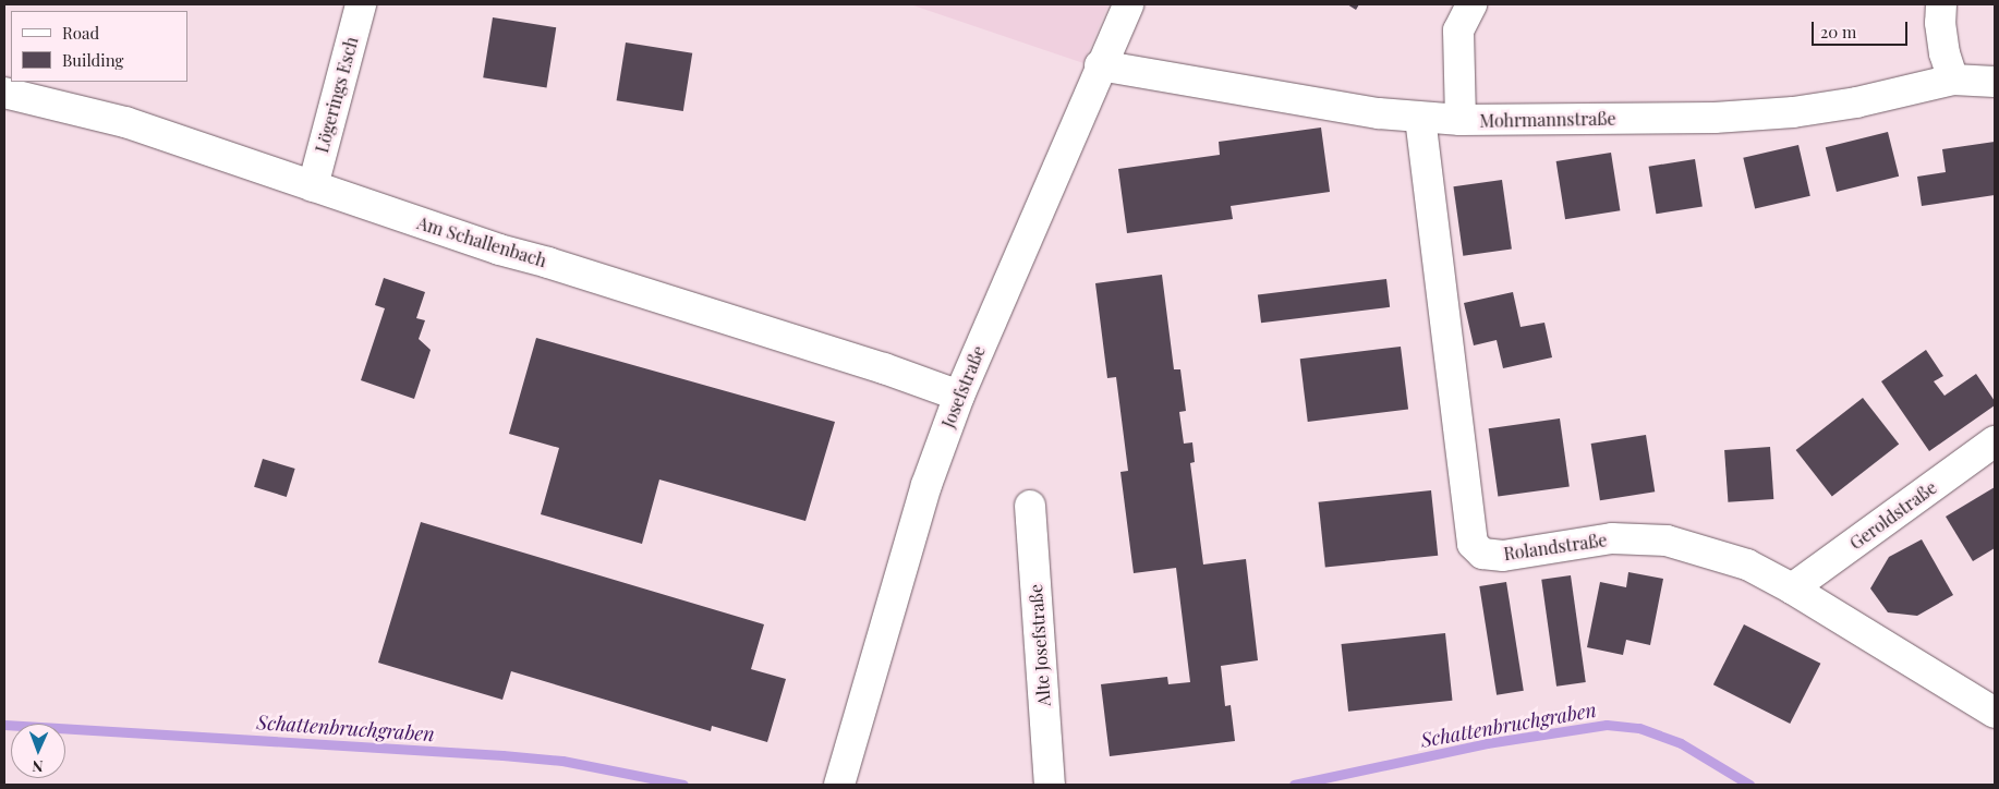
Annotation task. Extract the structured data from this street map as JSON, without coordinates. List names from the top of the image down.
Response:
{
  "streets": {
    "street": [
      "Lögerings Esch",
      "Mohrmannstraße",
      "Am Schallenbach",
      "Josefstraße",
      "Geroldstraße",
      "Rolandstraße",
      "Alte Josefstraße"
    ]
  },
  "crossings": [
    ["Lögerings Esch", "Am Schallenbach"],
    ["Mohrmannstraße", "Josefstraße"],
    ["Mohrmannstraße", "Rolandstraße"],
    ["Am Schallenbach", "Josefstraße"],
    ["Geroldstraße", "Rolandstraße"]
  ],
  "water": ["Schattenbruchgraben"],
  "legend": ["Road", "Building"],
  "scale_bar": "20 m",
  "north": "bottom"
}
